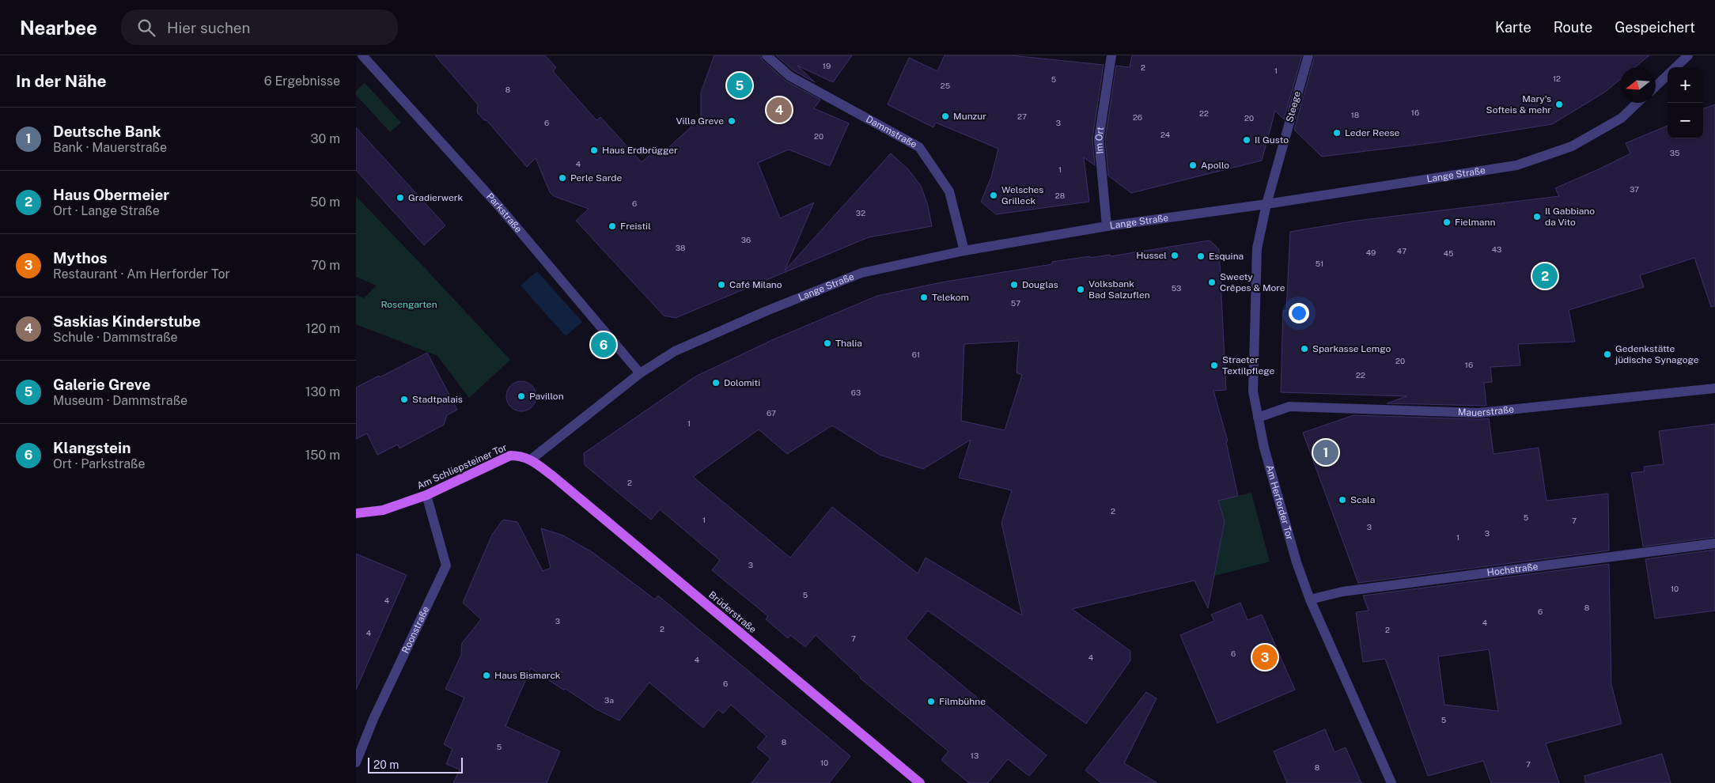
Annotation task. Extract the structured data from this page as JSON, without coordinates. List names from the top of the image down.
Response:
{
  "streets": {
    "main road": ["Am Schliepsteiner Tor", "Brüderstraße"],
    "street": [
      "Steege",
      "Dammstraße",
      "Im Ort",
      "Lange Straße",
      "Parkstraße",
      "Mauerstraße",
      "Am Herforder Tor",
      "Hochstraße",
      "Roonstraße"
    ]
  },
  "crossings": [
    ["Steege", "Lange Straße"],
    ["Steege", "Am Herforder Tor"],
    ["Dammstraße", "Lange Straße"],
    ["Im Ort", "Lange Straße"],
    ["Lange Straße", "Parkstraße"],
    ["Lange Straße", "Am Herforder Tor"],
    ["Mauerstraße", "Am Herforder Tor"],
    ["Am Schliepsteiner Tor", "Brüderstraße"],
    ["Am Schliepsteiner Tor", "Roonstraße"],
    ["Am Herforder Tor", "Hochstraße"]
  ],
  "parks": ["Rosengarten"],
  "places": [
    "Mary's Softeis & mehr",
    "Munzur",
    "Villa Greve",
    "Leder Reese",
    "Il Gusto",
    "Haus Erdbrügger",
    "Apollo",
    "Perle Sarde",
    "Welsches Grilleck",
    "Gradierwerk",
    "Il Gabbiano da Vito",
    "Fielmann",
    "Freistil",
    "Hussel",
    "Esquina",
    "Sweety Crêpes & More",
    "Café Milano",
    "Douglas",
    "Volksbank Bad Salzuflen",
    "Telekom",
    "Thalia",
    "Sparkasse Lemgo",
    "Gedenkstätte jüdische Synagoge",
    "Straeter Textilpflege",
    "Dolomiti",
    "Pavillon",
    "Stadtpalais",
    "Scala",
    "Haus Bismarck",
    "Filmbühne"
  ],
  "house_numbers": [
    "19",
    "2",
    "1",
    "12",
    "5",
    "25",
    "8",
    "16",
    "22",
    "18",
    "27",
    "26",
    "20",
    "6",
    "3",
    "24",
    "20",
    "35",
    "4",
    "1",
    "37",
    "28",
    "6",
    "32",
    "36",
    "38",
    "43",
    "47",
    "49",
    "45",
    "51",
    "53",
    "57",
    "61",
    "20",
    "16",
    "22",
    "63",
    "67",
    "1",
    "2",
    "2",
    "5",
    "1",
    "7",
    "3",
    "3",
    "1",
    "3",
    "10",
    "5",
    "4",
    "8",
    "6",
    "3",
    "4",
    "2",
    "2",
    "4",
    "7",
    "6",
    "4",
    "4",
    "6",
    "3a",
    "5",
    "8",
    "5",
    "13",
    "10",
    "7",
    "8"
  ],
  "scale_bar": "20 m",
  "north": "left",
  "page": {
    "header": "Nearbee",
    "search": "Hier suchen",
    "nav": ["Karte", "Route", "Gespeichert"],
    "heading": ["In der Nähe", "6 Ergebnisse"],
    "map_buttons": ["+", "−"],
    "pins": [
      "5",
      "4",
      "2",
      "6",
      "1",
      "3"
    ],
    "list": [
      {
        "mark": "1",
        "name": "Deutsche Bank",
        "note": "Bank · Mauerstraße",
        "value": "30 m"
      },
      {
        "mark": "2",
        "name": "Haus Obermeier",
        "note": "Ort · Lange Straße",
        "value": "50 m"
      },
      {
        "mark": "3",
        "name": "Mythos",
        "note": "Restaurant · Am Herforder Tor",
        "value": "70 m"
      },
      {
        "mark": "4",
        "name": "Saskias Kinderstube",
        "note": "Schule · Dammstraße",
        "value": "120 m"
      },
      {
        "mark": "5",
        "name": "Galerie Greve",
        "note": "Museum · Dammstraße",
        "value": "130 m"
      },
      {
        "mark": "6",
        "name": "Klangstein",
        "note": "Ort · Parkstraße",
        "value": "150 m"
      }
    ],
    "scale": "20 m"
  }
}
